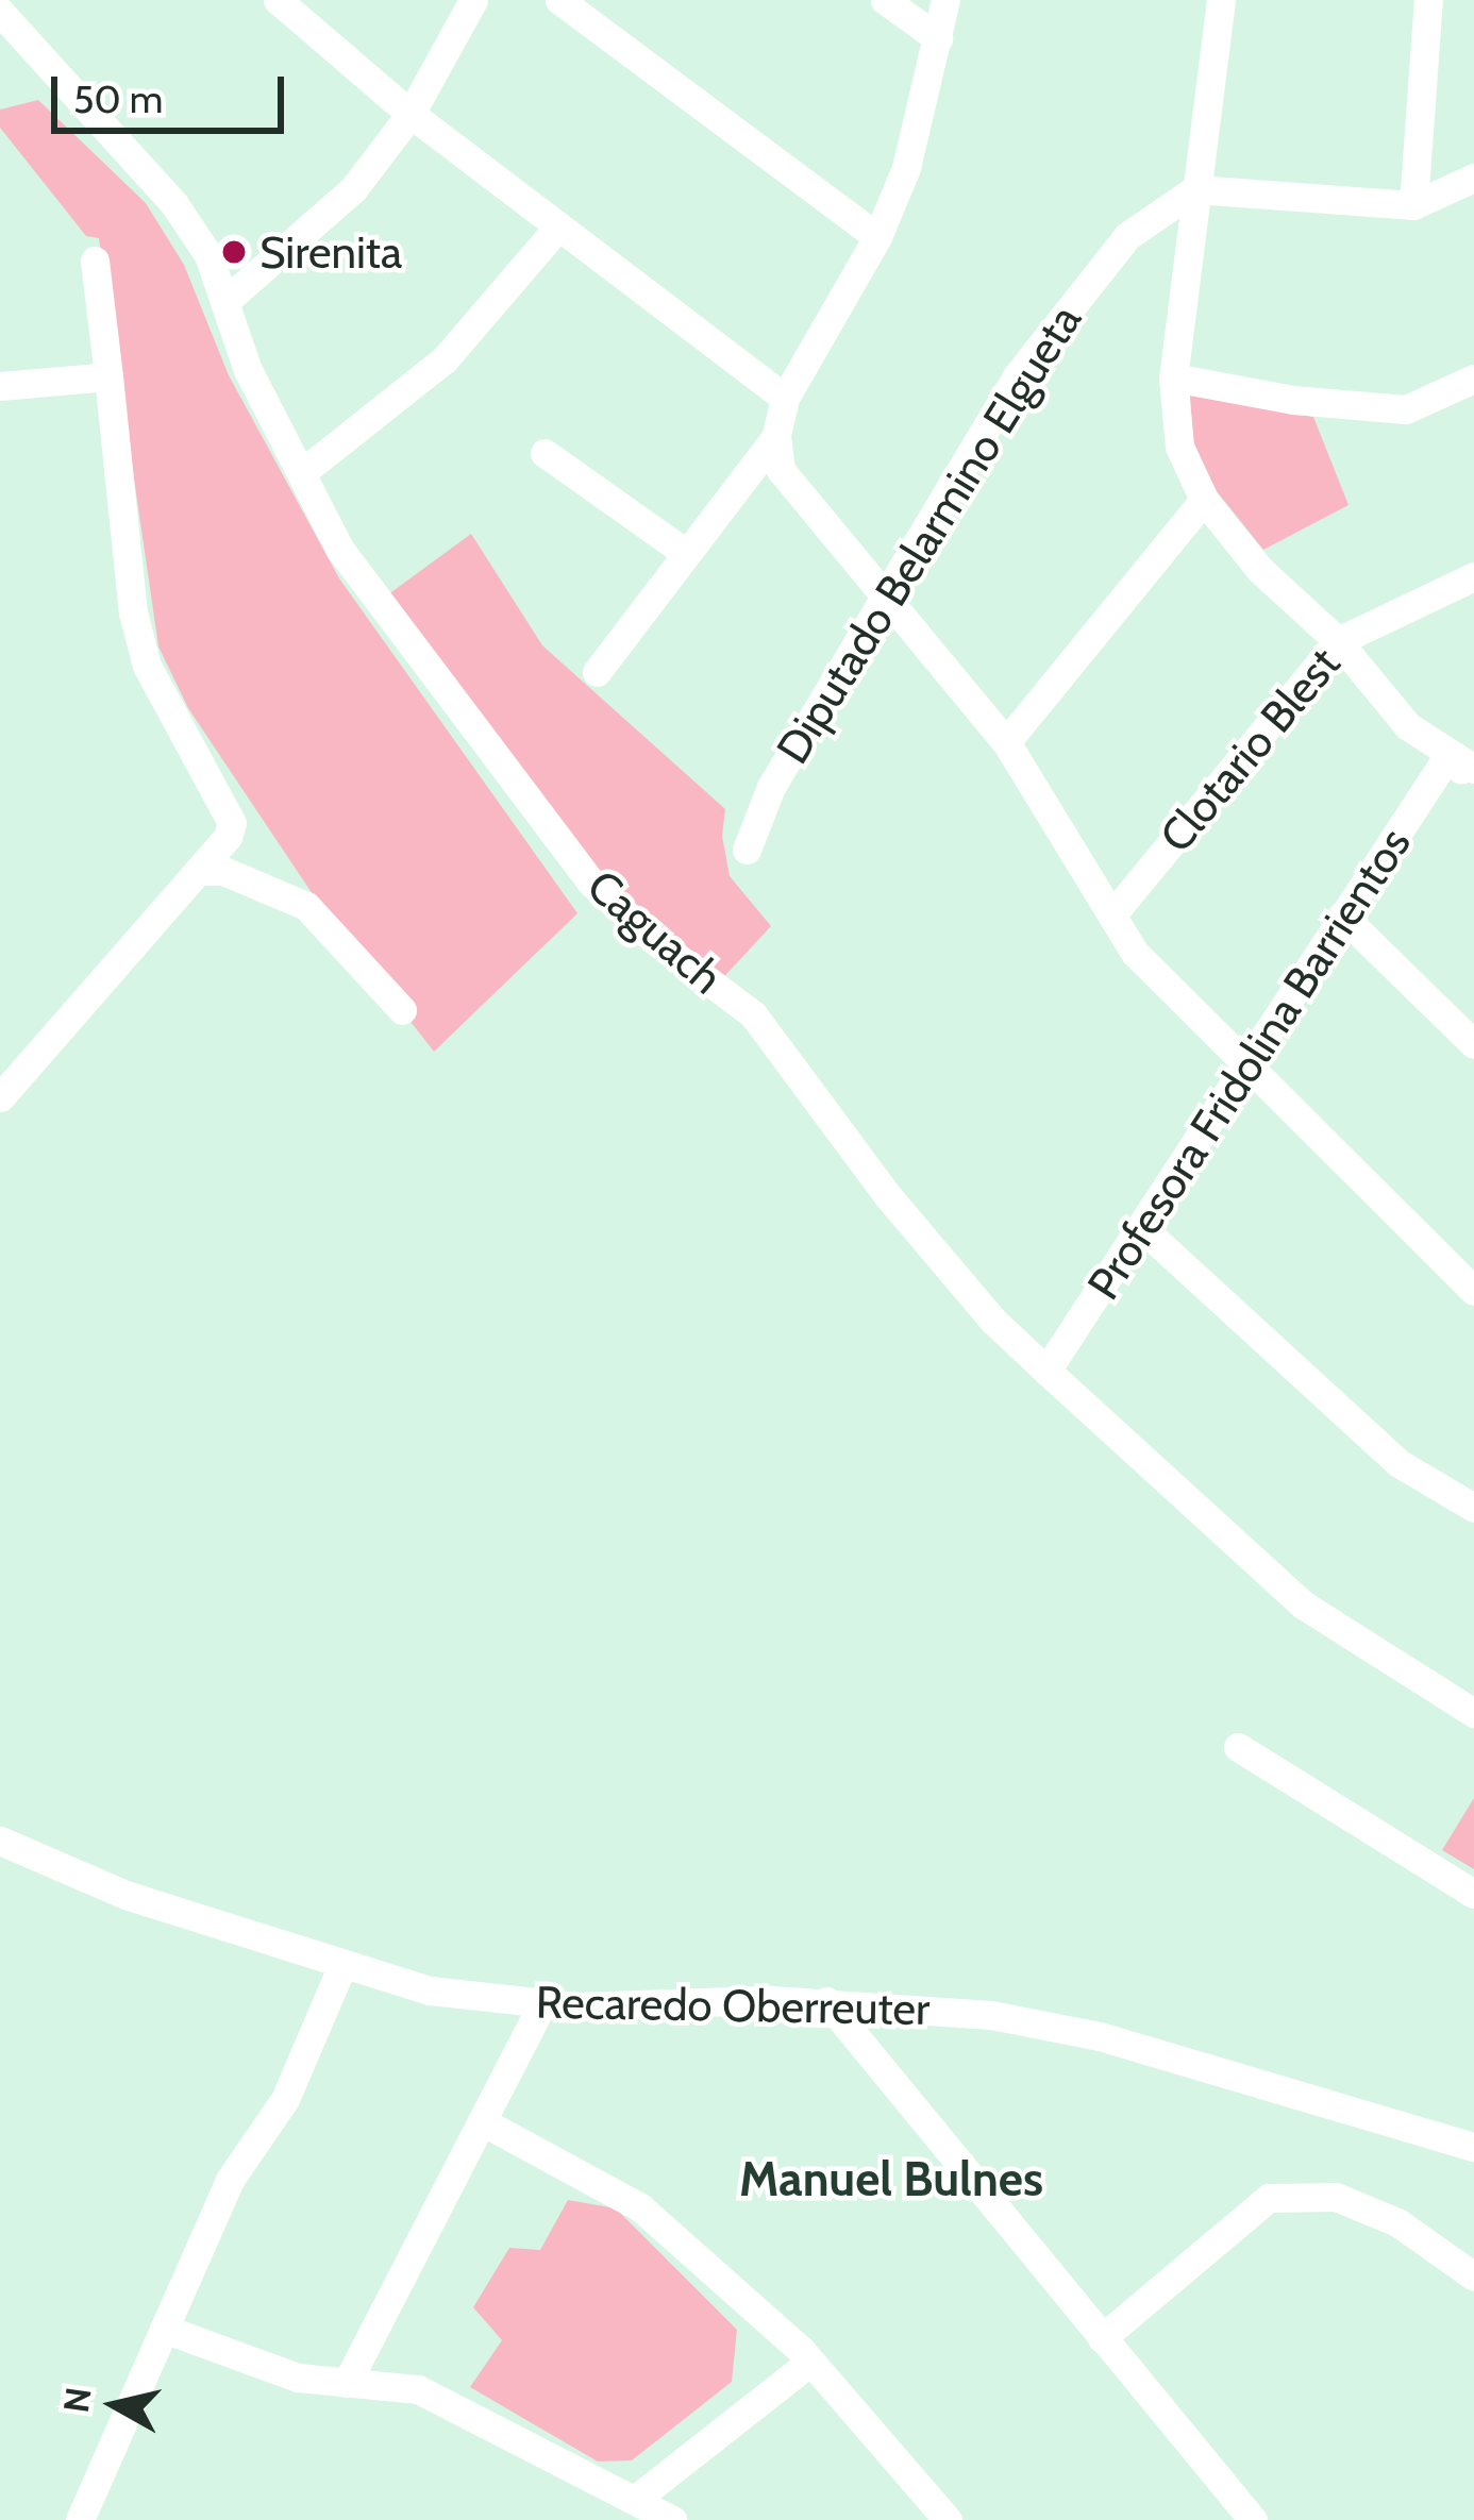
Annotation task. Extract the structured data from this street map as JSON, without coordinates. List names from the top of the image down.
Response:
{
  "streets": {
    "street": [
      "Diputado Belarmino Elgueta",
      "Clotario Blest",
      "Caguach",
      "Profesora Fridolina Barrientos",
      "Recaredo Oberreuter"
    ]
  },
  "crossings": [
    ["Caguach", "Profesora Fridolina Barrientos"]
  ],
  "districts": ["Manuel Bulnes"],
  "places": ["Sirenita"],
  "scale_bar": "50 m",
  "north": "left"
}
